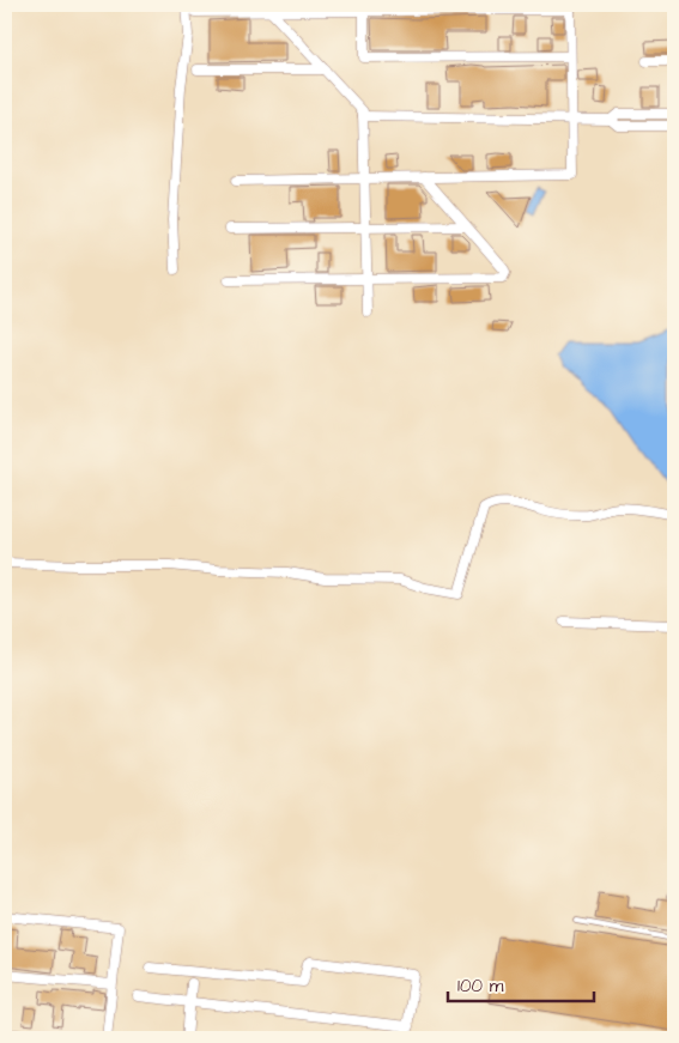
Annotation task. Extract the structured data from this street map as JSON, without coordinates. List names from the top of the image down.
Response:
{
  "scale_bar": "100 m"
}
